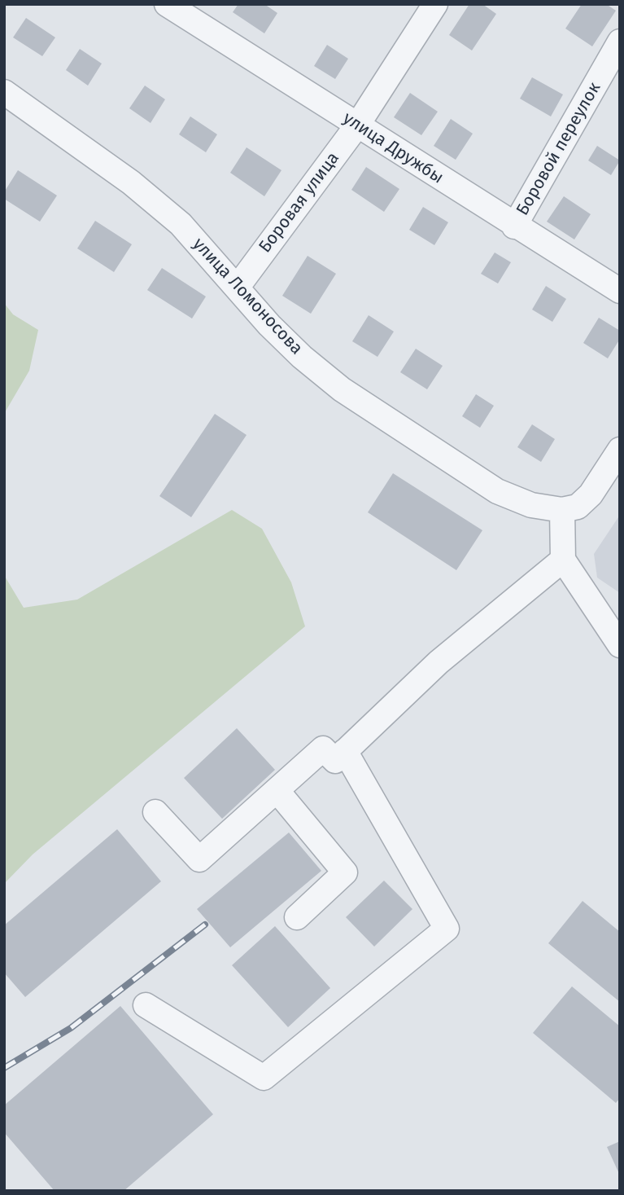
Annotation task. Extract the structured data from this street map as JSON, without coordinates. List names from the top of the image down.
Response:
{
  "streets": {
    "street": [
      "улица Дружбы",
      "Боровой переулок",
      "Боровая улица",
      "улица Ломоносова"
    ]
  },
  "crossings": [
    ["улица Дружбы", "Боровой переулок"],
    ["улица Дружбы", "Боровая улица"],
    ["Боровая улица", "улица Ломоносова"]
  ]
}
